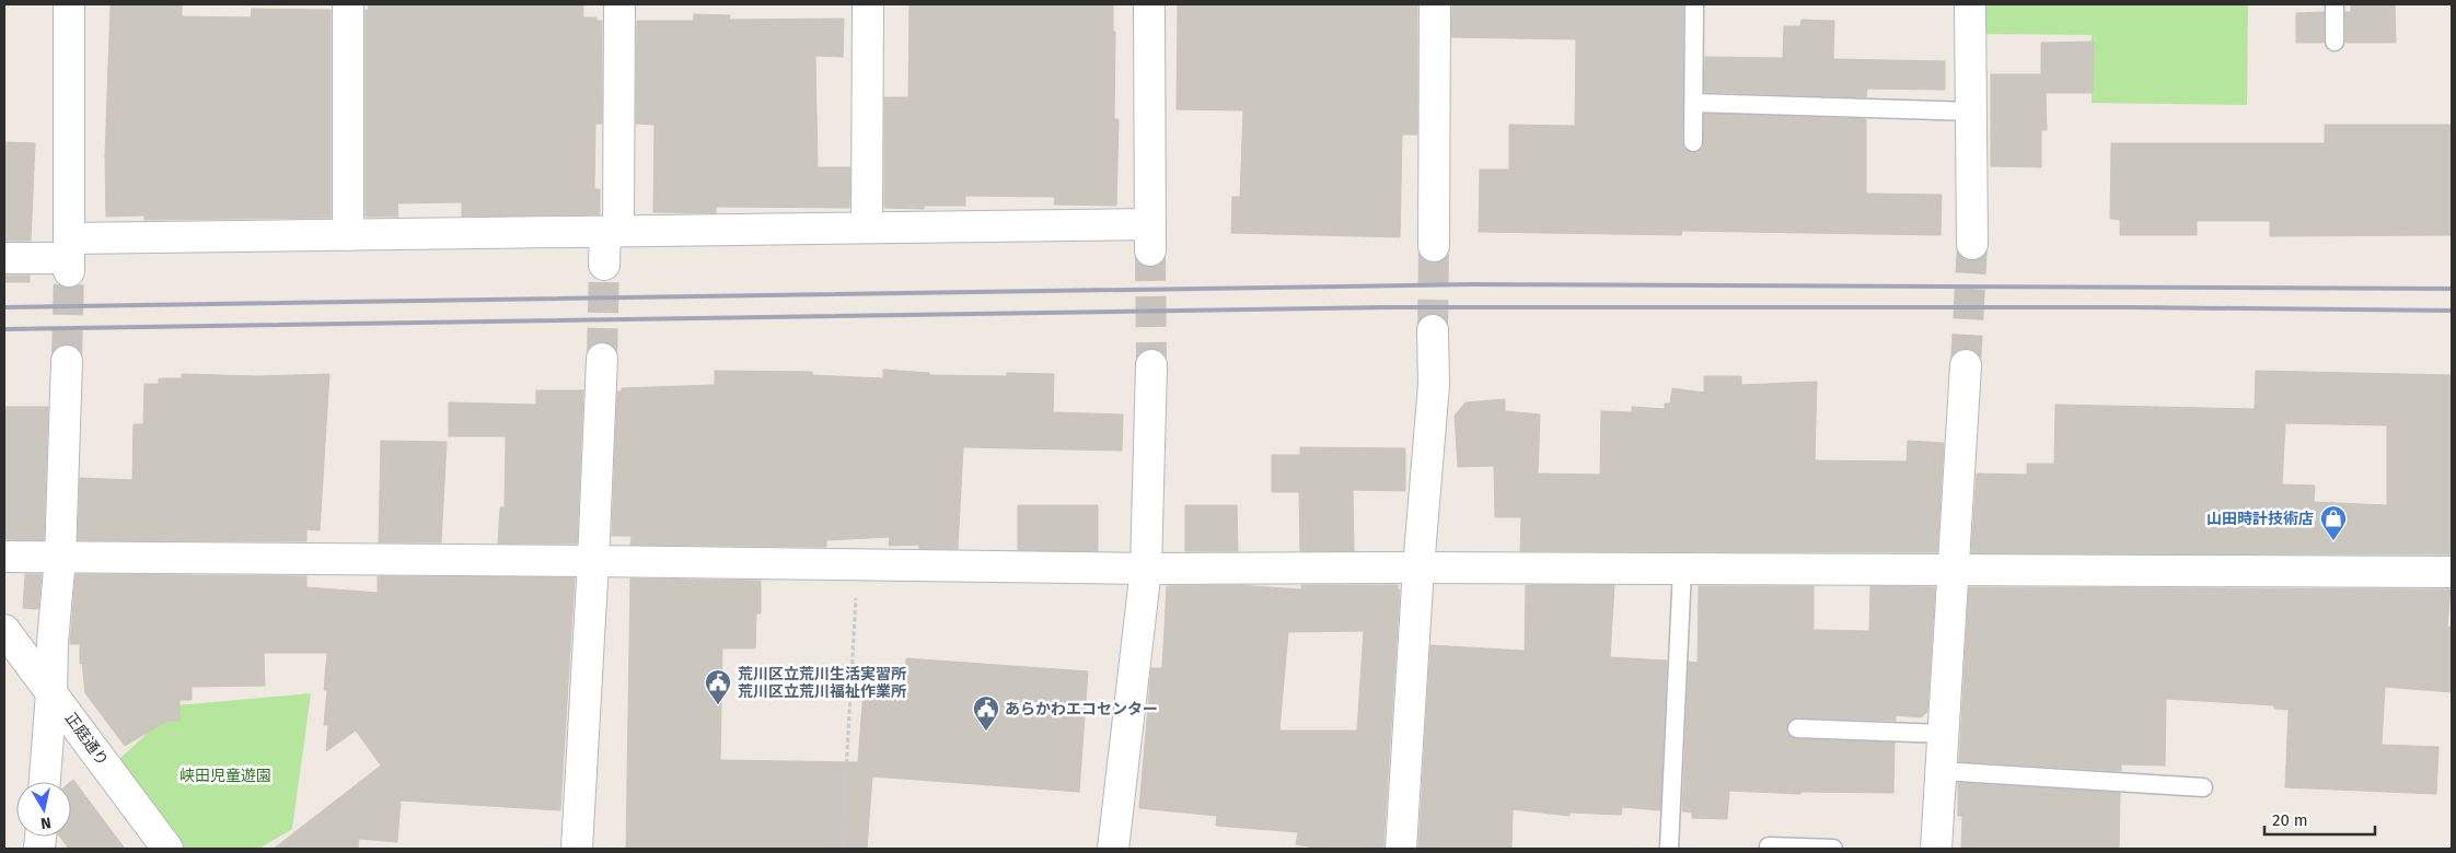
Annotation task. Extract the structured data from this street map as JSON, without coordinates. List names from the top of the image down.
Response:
{
  "streets": {
    "street": ["正庭通り"]
  },
  "parks": ["峡田児童遊園"],
  "places": {
    "shop": ["山田時計技術店"],
    "public building": ["荒川区立荒川生活実習所 荒川区立荒川福祉作業所", "あらかわエコセンター"]
  },
  "scale_bar": "20 m",
  "north": "bottom"
}
